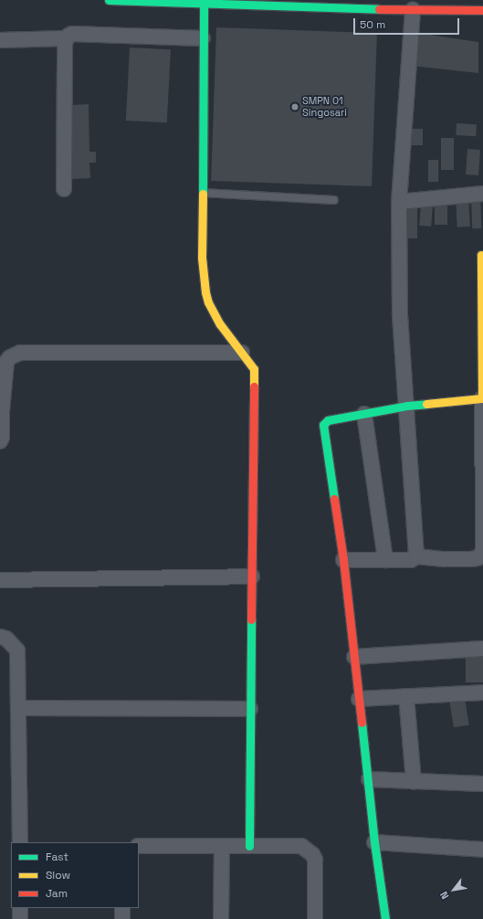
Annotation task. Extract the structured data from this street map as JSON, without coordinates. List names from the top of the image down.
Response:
{
  "places": ["SMPN 01 Singosari"],
  "legend": ["Fast", "Slow", "Jam"],
  "scale_bar": "50 m",
  "north": "bottom left"
}
